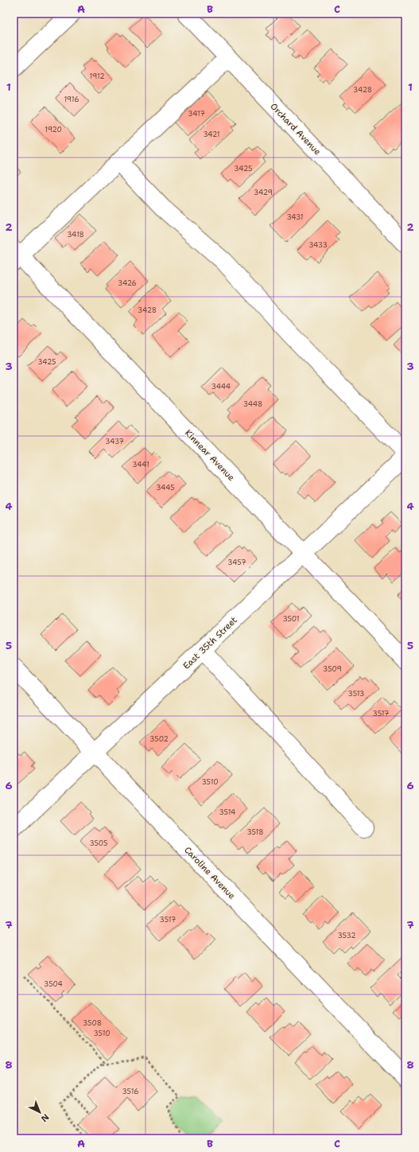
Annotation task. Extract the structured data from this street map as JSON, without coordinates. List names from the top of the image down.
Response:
{
  "streets": {
    "street": [
      "Orchard Avenue",
      "Kinnear Avenue",
      "East 35th Street",
      "Caroline Avenue"
    ]
  },
  "crossings": [
    ["Kinnear Avenue", "East 35th Street"],
    ["East 35th Street", "Caroline Avenue"]
  ],
  "house_numbers": [
    "1912",
    "3428",
    "1916",
    "3417",
    "1920",
    "3421",
    "3425",
    "3429",
    "3431",
    "3418",
    "3433",
    "3426",
    "3428",
    "3425",
    "3444",
    "3448",
    "3437",
    "3441",
    "3445",
    "3457",
    "3501",
    "3509",
    "3513",
    "3517",
    "3502",
    "3510",
    "3514",
    "3518",
    "3505",
    "3517",
    "3532",
    "3504",
    "3508",
    "3510",
    "3516"
  ],
  "north": "bottom right",
  "grid": {
    "columns": ["A", "B", "C"],
    "rows": [
      "1",
      "2",
      "3",
      "4",
      "5",
      "6",
      "7",
      "8"
    ]
  }
}
